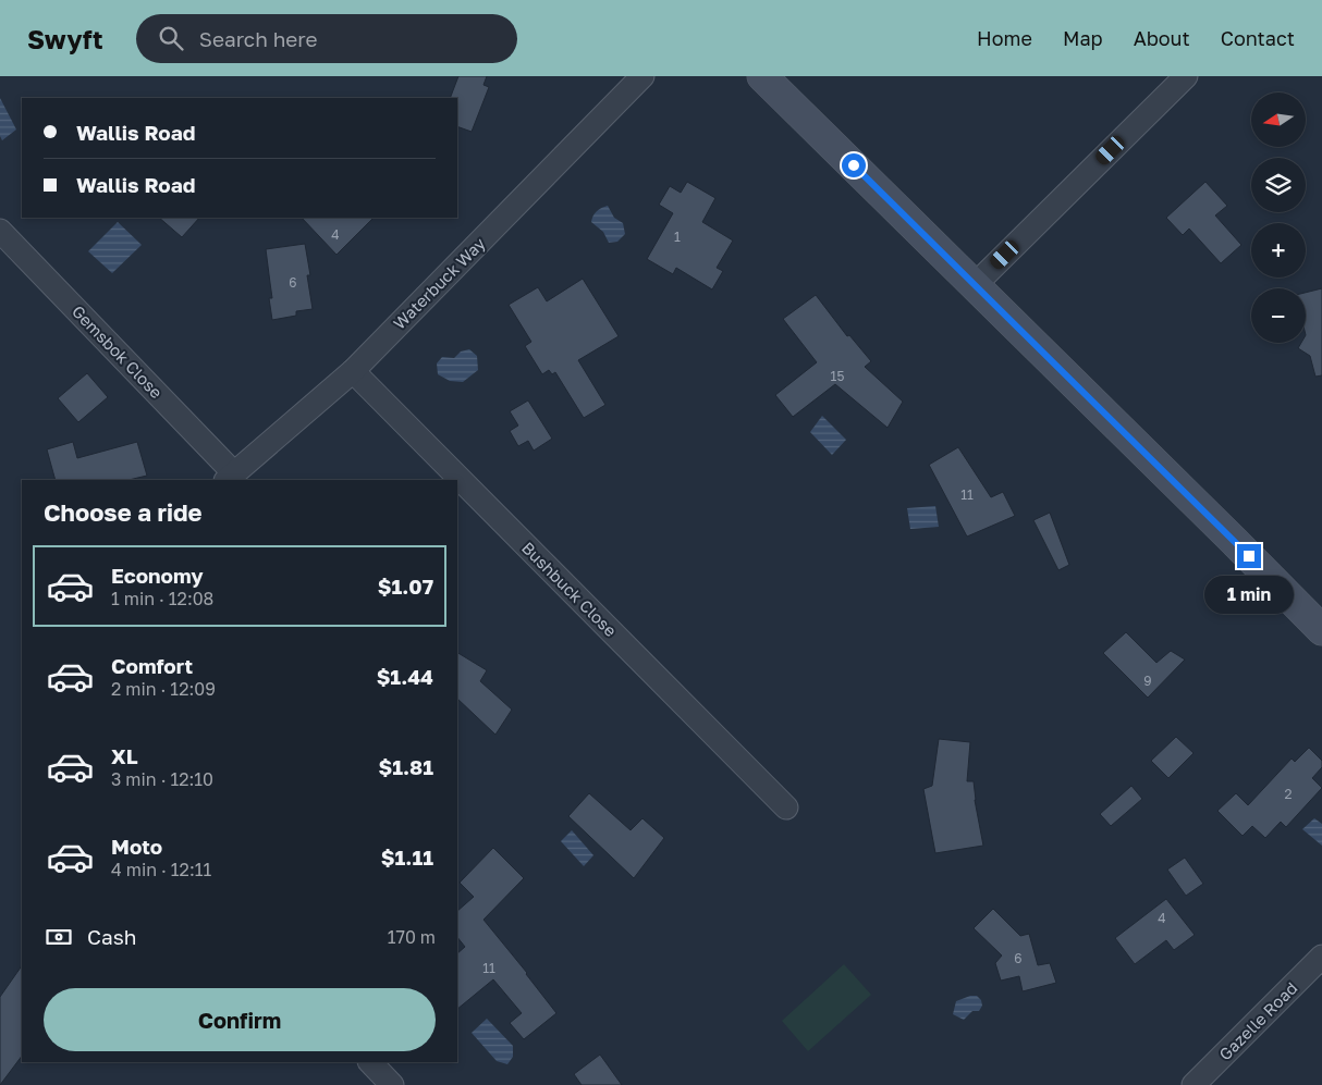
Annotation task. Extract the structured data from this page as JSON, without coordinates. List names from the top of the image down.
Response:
{
  "streets": {
    "street": [
      "Waterbuck Way",
      "Gemsbok Close",
      "Bushbuck Close",
      "Gazelle Road"
    ]
  },
  "crossings": [
    ["Waterbuck Way", "Gemsbok Close"],
    ["Waterbuck Way", "Bushbuck Close"]
  ],
  "house_numbers": [
    "4",
    "1",
    "6",
    "15",
    "11",
    "9",
    "2",
    "4",
    "6",
    "11"
  ],
  "north": "left",
  "page": {
    "header": "Swyft",
    "search": "Search here",
    "nav": [
      "Home",
      "Map",
      "About",
      "Contact"
    ],
    "map_buttons": ["+", "−"],
    "banner": ["Wallis Road", "Wallis Road"],
    "heading": "Choose a ride",
    "list": [
      {
        "name": "Economy",
        "note": "1 min · 12:08",
        "value": "$1.07"
      },
      {
        "name": "Comfort",
        "note": "2 min · 12:09",
        "value": "$1.44"
      },
      {
        "name": "XL",
        "note": "3 min · 12:10",
        "value": "$1.81"
      },
      {
        "name": "Moto",
        "note": "4 min · 12:11",
        "value": "$1.11"
      }
    ],
    "bubble": "1 min",
    "pay": ["Cash", "170 m"],
    "buttons": "Confirm"
  }
}
